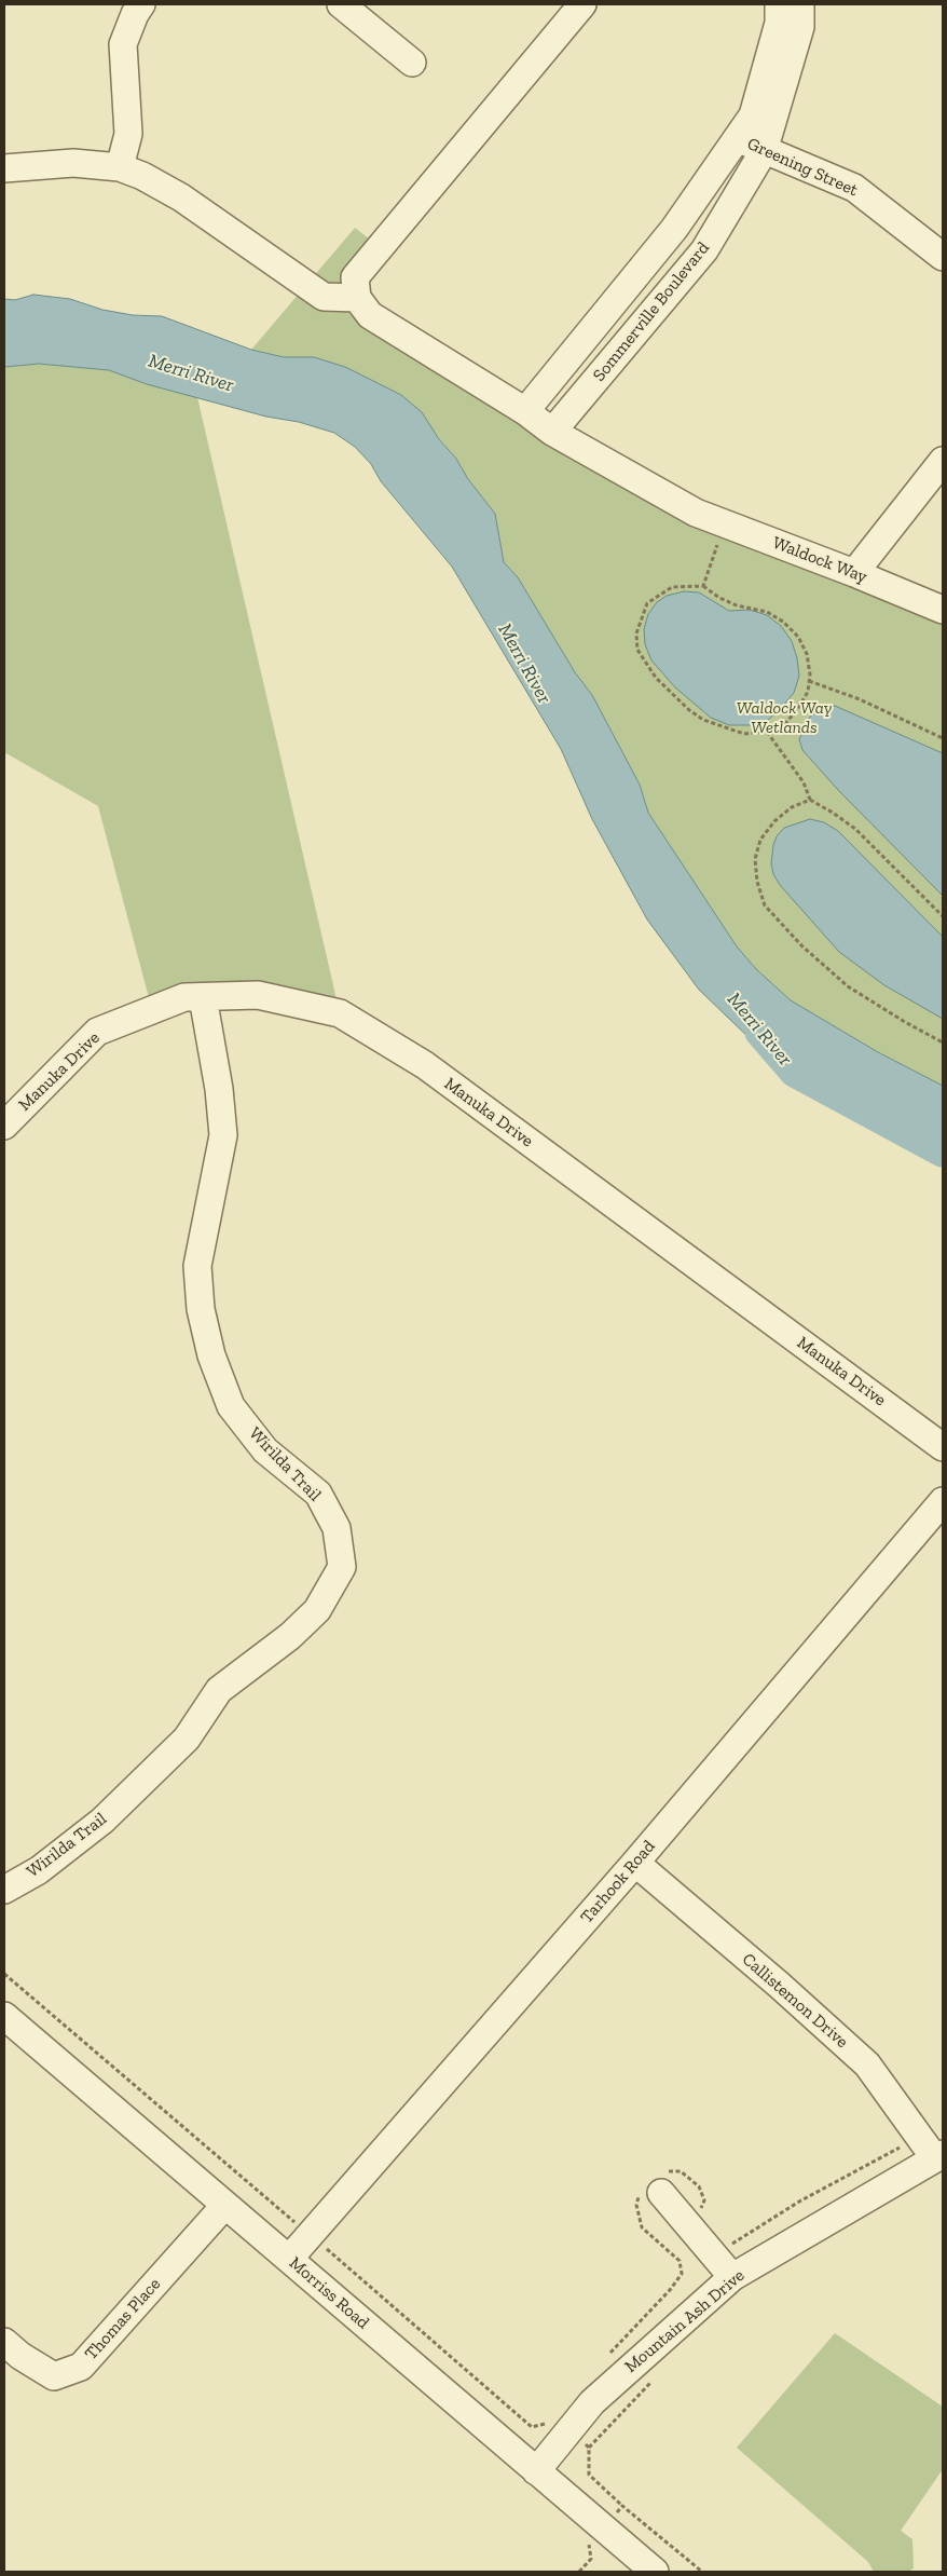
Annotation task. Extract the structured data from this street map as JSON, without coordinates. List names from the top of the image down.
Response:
{
  "streets": {
    "street": [
      "Greening Street",
      "Sommerville Boulevard",
      "Waldock Way",
      "Manuka Drive",
      "Wirilda Trail",
      "Tarhook Road",
      "Callistemon Drive",
      "Morriss Road",
      "Thomas Place",
      "Mountain Ash Drive"
    ]
  },
  "crossings": [
    ["Greening Street", "Sommerville Boulevard"],
    ["Sommerville Boulevard", "Waldock Way"],
    ["Manuka Drive", "Wirilda Trail"],
    ["Tarhook Road", "Callistemon Drive"],
    ["Tarhook Road", "Morriss Road"],
    ["Callistemon Drive", "Mountain Ash Drive"],
    ["Morriss Road", "Thomas Place"],
    ["Morriss Road", "Mountain Ash Drive"]
  ],
  "water": ["Merri River"],
  "parks": ["Waldock Way Wetlands"]
}
